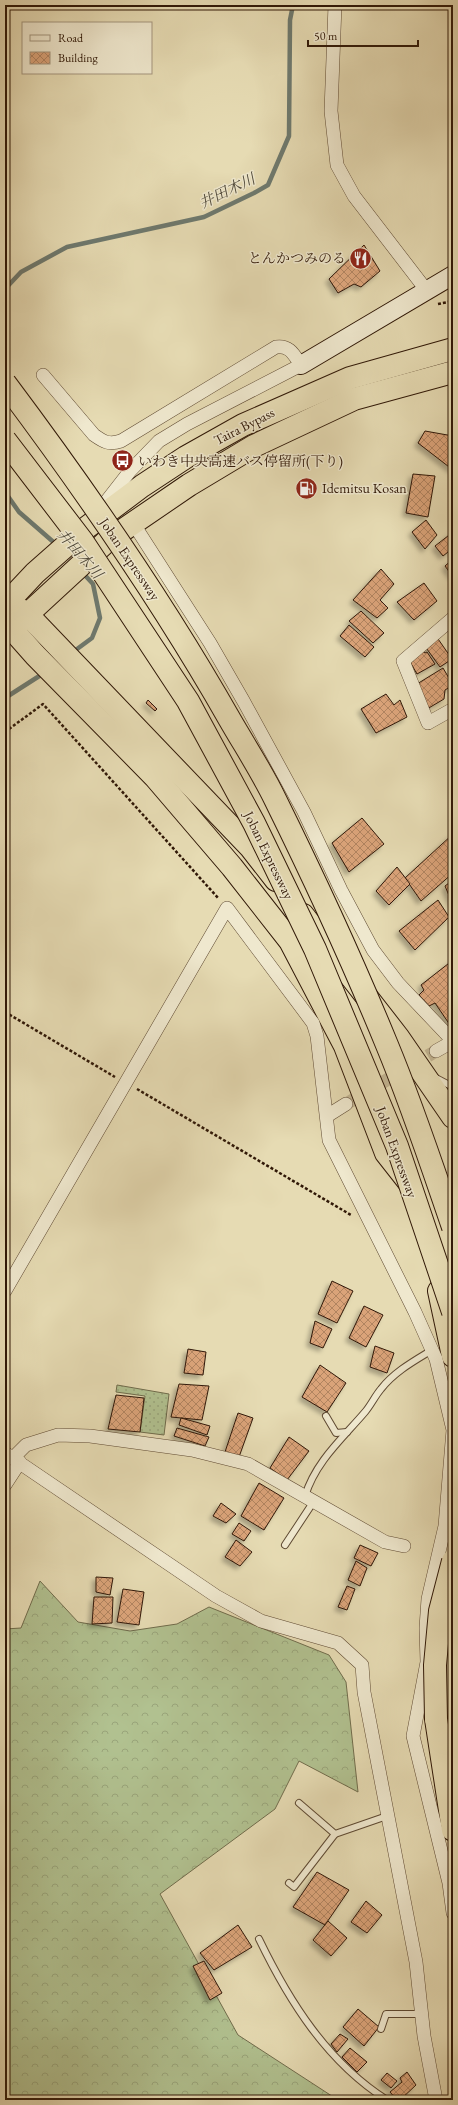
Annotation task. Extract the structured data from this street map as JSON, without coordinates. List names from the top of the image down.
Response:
{
  "streets": {
    "highway": ["Taira Bypass", "Joban Expressway"]
  },
  "water": ["井田木川"],
  "places": {
    "restaurant": ["とんかつみのる"],
    "bus stop": ["いわき中央高速バス停留所(下り)"],
    "fuel station": ["Idemitsu Kosan"]
  },
  "legend": ["Road", "Building"],
  "scale_bar": "50 m"
}
